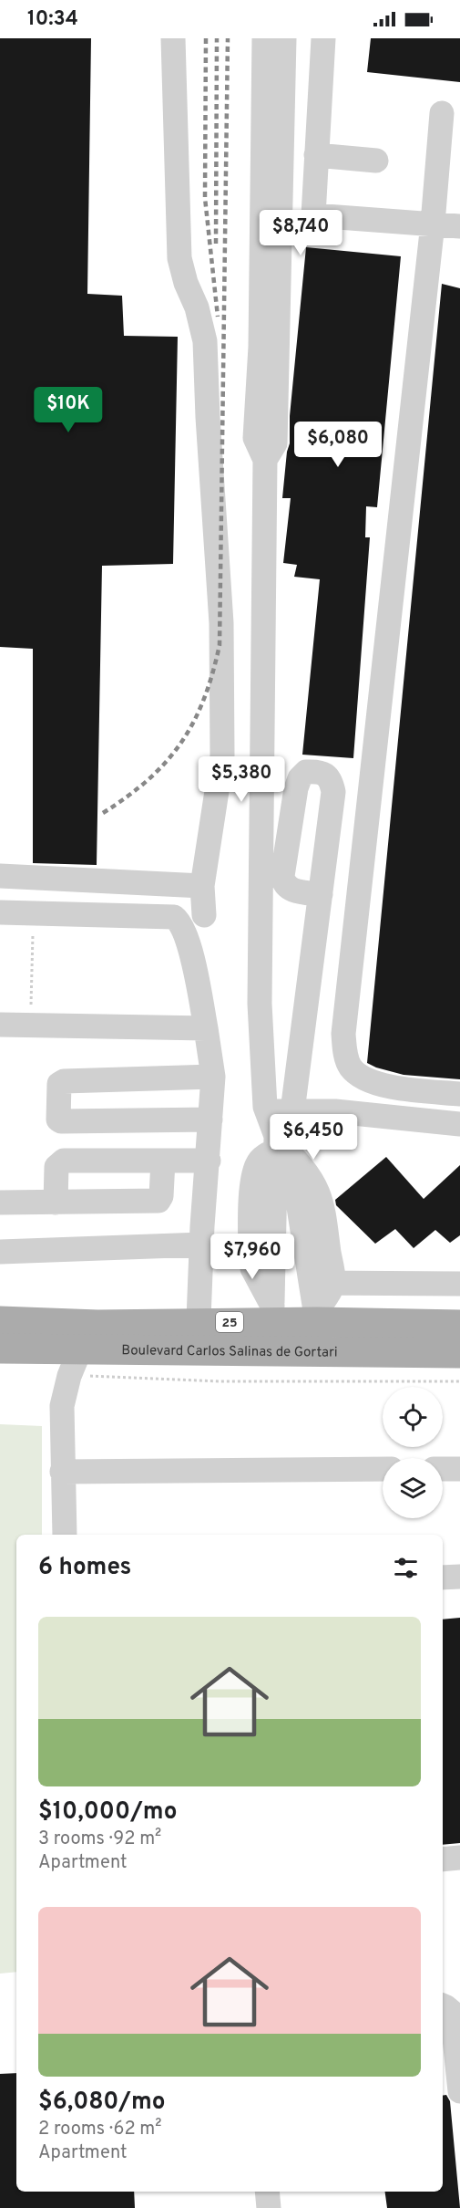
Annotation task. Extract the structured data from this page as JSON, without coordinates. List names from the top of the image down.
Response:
{
  "streets": {
    "main road": ["25", "Boulevard Carlos Salinas de Gortari"]
  },
  "page": {
    "status": "10:34",
    "price": [
      "$8,740",
      "$10K",
      "$6,080",
      "$5,380",
      "$6,450",
      "$7,960"
    ],
    "heading": "6 homes",
    "list": [
      {
        "name": "$10,000/mo",
        "note": "3 rooms · 92 m² · Apartment"
      },
      {
        "name": "$6,080/mo",
        "note": "2 rooms · 62 m² · Apartment"
      }
    ]
  }
}
